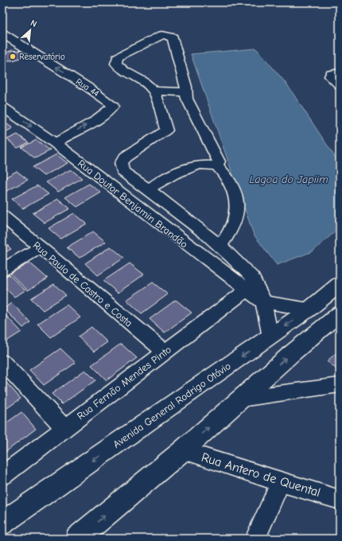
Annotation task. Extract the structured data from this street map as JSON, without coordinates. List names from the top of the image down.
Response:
{
  "streets": {
    "main road": ["Avenida General Rodrigo Otávio"],
    "street": [
      "Rua 44",
      "Rua Doutor Benjamin Brandão",
      "Rua Paulo de Castro e Costa",
      "Rua Fernão Mendes Pinto",
      "Rua Antero de Quental"
    ]
  },
  "crossings": [
    ["Rua 44", "Rua Doutor Benjamin Brandão"],
    ["Rua Doutor Benjamin Brandão", "Rua Fernão Mendes Pinto"],
    ["Rua Doutor Benjamin Brandão", "Avenida General Rodrigo Otávio"],
    ["Rua Paulo de Castro e Costa", "Rua Fernão Mendes Pinto"]
  ],
  "water": ["Lagoa do Japiim"],
  "places": ["Reservatório"],
  "north": "top right"
}
